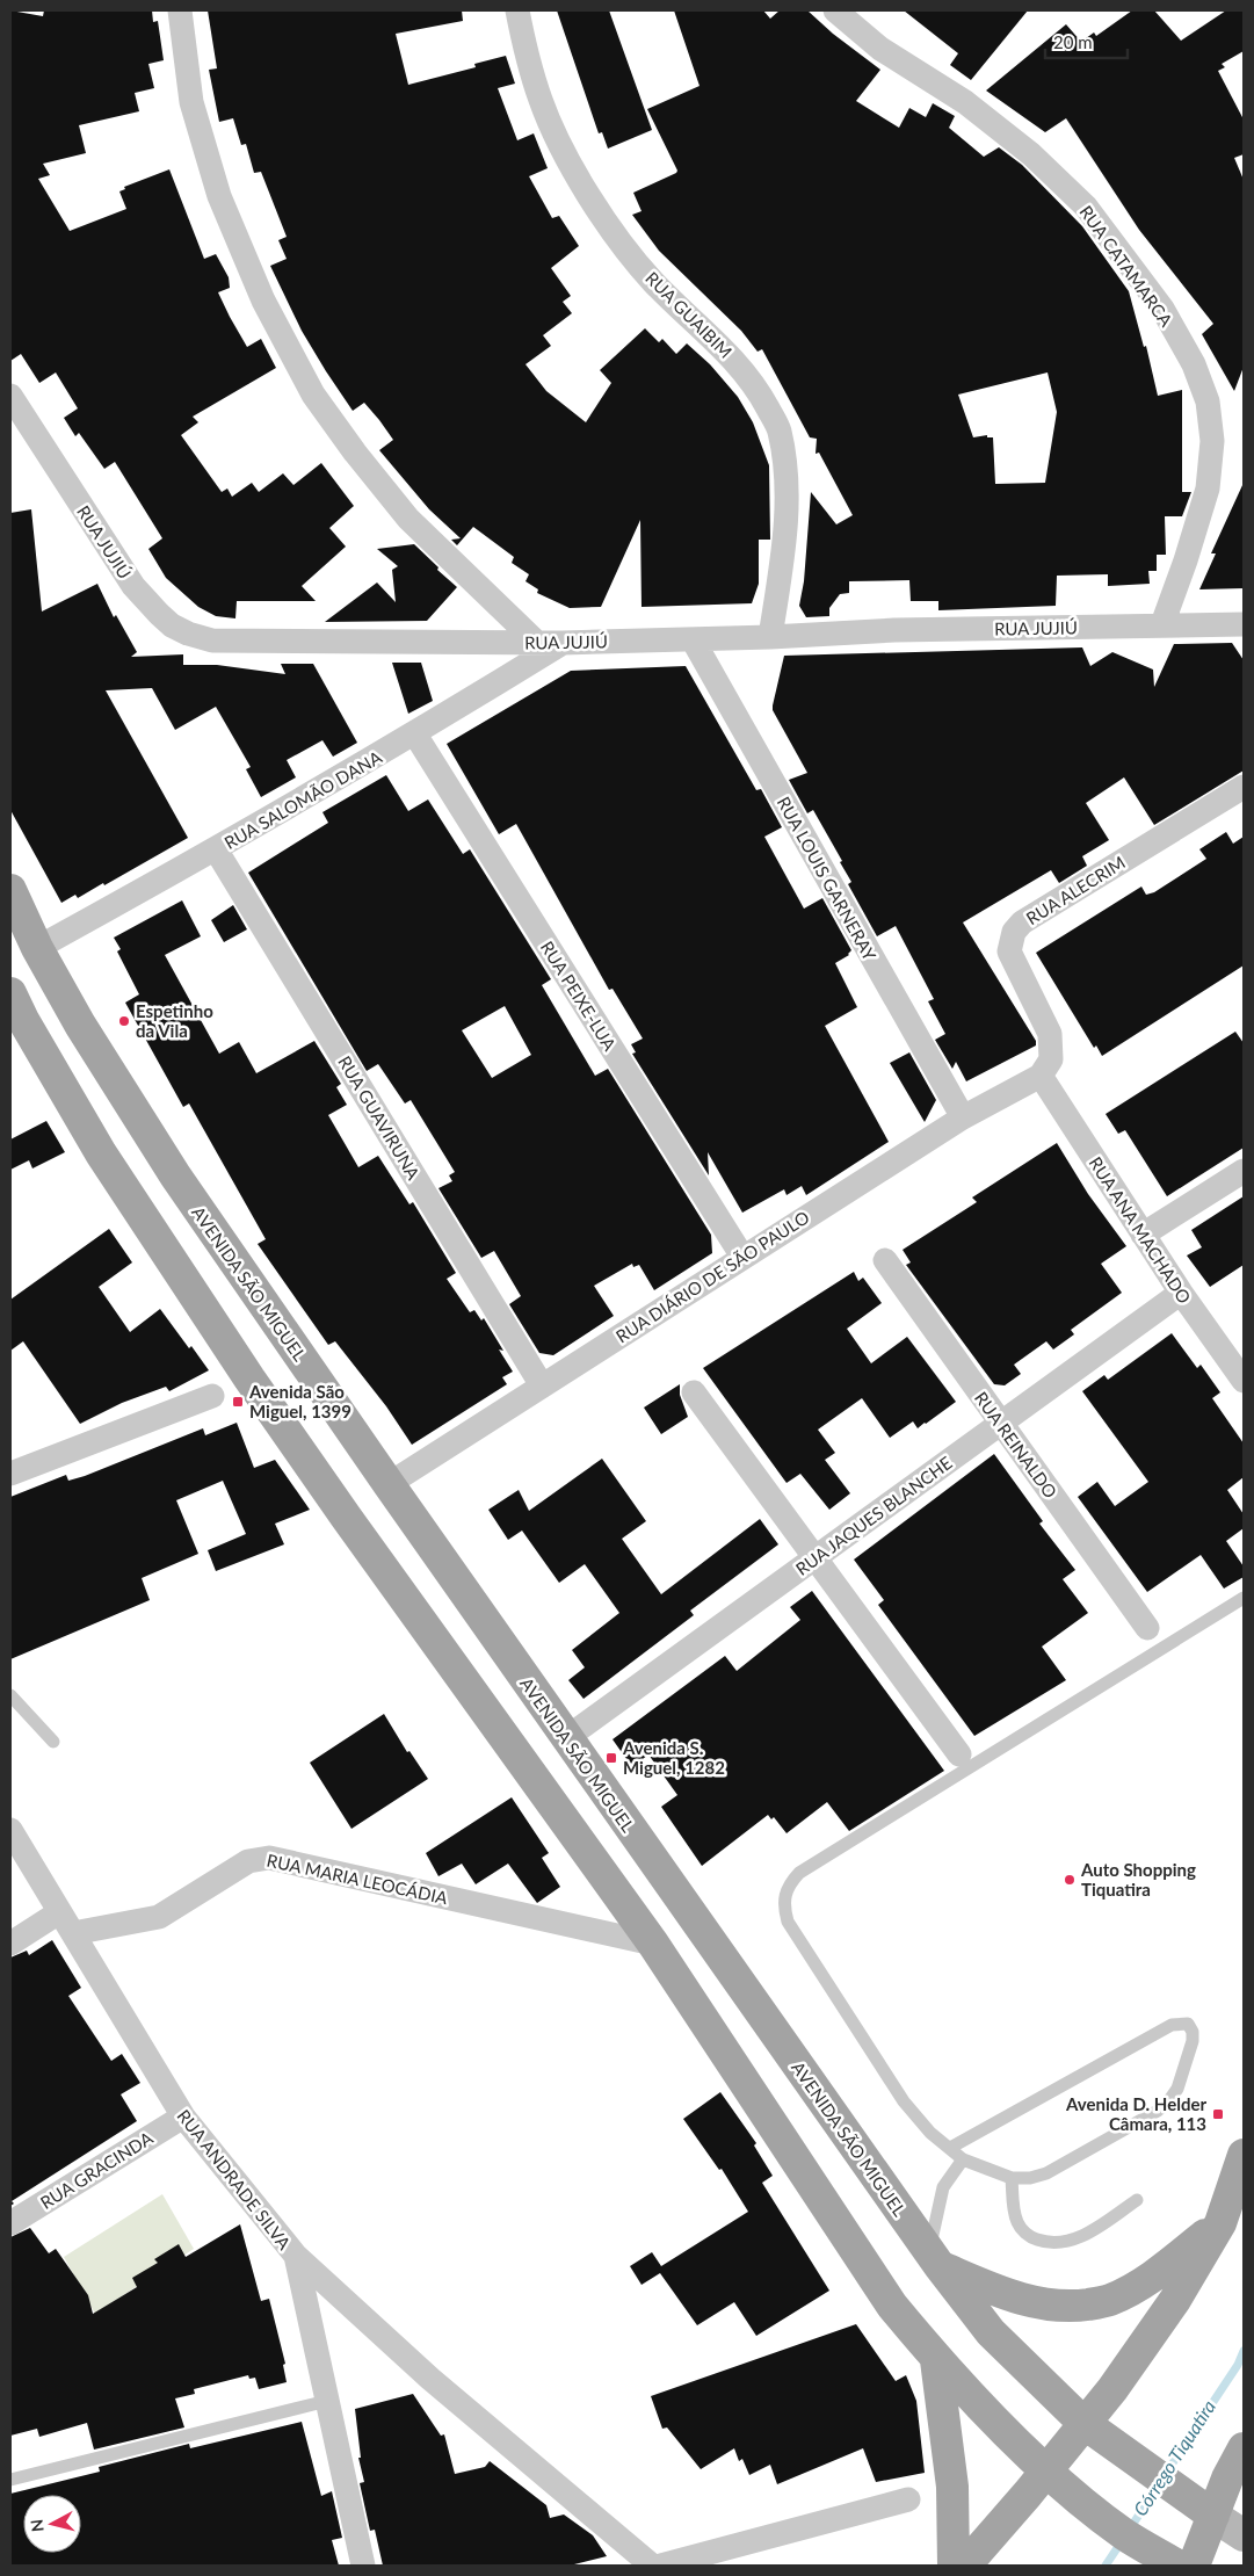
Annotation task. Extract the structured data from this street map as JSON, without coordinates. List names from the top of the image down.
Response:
{
  "streets": {
    "main road": ["AVENIDA SÃO MIGUEL"],
    "street": [
      "RUA CATAMARCA",
      "RUA GUAIBIM",
      "RUA JUJIÚ",
      "RUA SALOMÃO DANA",
      "RUA LOUIS GARNERAY",
      "RUA ALECRIM",
      "RUA PEIXE-LUA",
      "RUA GUAVIRUNA",
      "RUA ANA MACHADO",
      "RUA DIÁRIO DE SÃO PAULO",
      "RUA REINALDO",
      "RUA JAQUES BLANCHE",
      "RUA MARIA LEOCÁDIA",
      "RUA GRACINDA",
      "RUA ANDRADE SILVA"
    ]
  },
  "crossings": [
    ["RUA CATAMARCA", "RUA JUJIÚ"],
    ["RUA GUAIBIM", "RUA JUJIÚ"],
    ["RUA JUJIÚ", "RUA SALOMÃO DANA"],
    ["RUA JUJIÚ", "RUA LOUIS GARNERAY"],
    ["RUA SALOMÃO DANA", "RUA PEIXE-LUA"],
    ["RUA SALOMÃO DANA", "RUA GUAVIRUNA"],
    ["RUA SALOMÃO DANA", "AVENIDA SÃO MIGUEL"],
    ["RUA LOUIS GARNERAY", "RUA DIÁRIO DE SÃO PAULO"],
    ["RUA ALECRIM", "RUA ANA MACHADO"],
    ["RUA ALECRIM", "RUA DIÁRIO DE SÃO PAULO"],
    ["RUA PEIXE-LUA", "RUA DIÁRIO DE SÃO PAULO"],
    ["RUA GUAVIRUNA", "RUA DIÁRIO DE SÃO PAULO"],
    ["RUA ANA MACHADO", "RUA DIÁRIO DE SÃO PAULO"],
    ["RUA ANA MACHADO", "RUA JAQUES BLANCHE"],
    ["RUA DIÁRIO DE SÃO PAULO", "AVENIDA SÃO MIGUEL"],
    ["AVENIDA SÃO MIGUEL", "RUA JAQUES BLANCHE"],
    ["RUA REINALDO", "RUA JAQUES BLANCHE"],
    ["RUA MARIA LEOCÁDIA", "RUA ANDRADE SILVA"],
    ["RUA GRACINDA", "RUA ANDRADE SILVA"]
  ],
  "water": ["Córrego Tiquatira"],
  "places": {
    "other": ["Espetinho da Vila", "Auto Shopping Tiquatira"],
    "transit": ["Avenida São Miguel, 1399", "Avenida S. Miguel, 1282", "Avenida D. Helder Câmara, 113"]
  },
  "scale_bar": "20 m",
  "north": "left"
}
